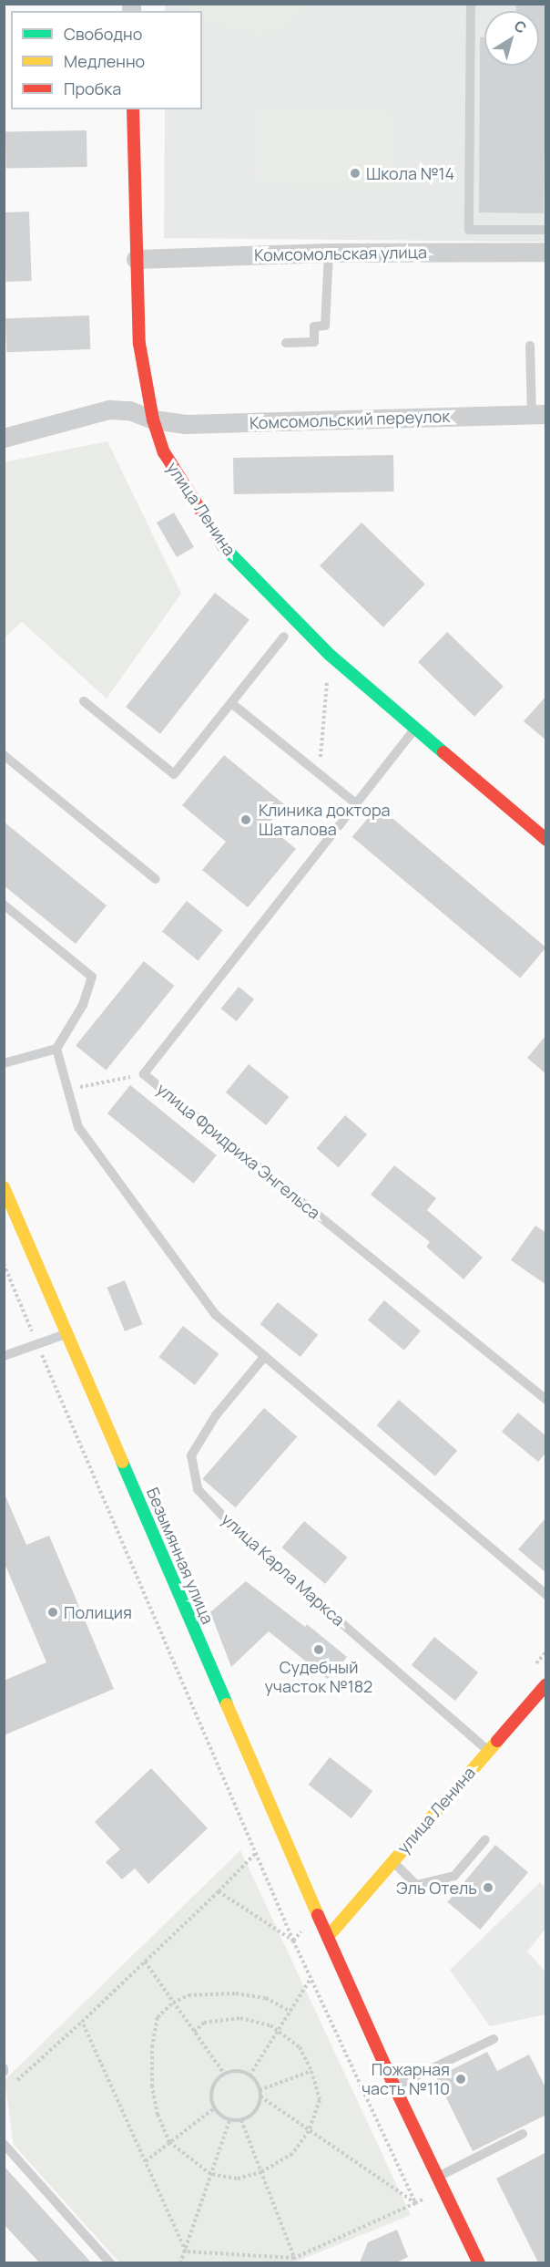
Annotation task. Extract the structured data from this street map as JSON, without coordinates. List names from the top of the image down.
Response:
{
  "streets": {
    "street": [
      "Комсомольская улица",
      "Комсомольский переулок",
      "улица Ленина",
      "Безымянная улица"
    ],
    "lane": ["улица Фридриха Энгельса", "улица Карла Маркса"]
  },
  "crossings": [
    ["Комсомольская улица", "улица Ленина"],
    ["Комсомольский переулок", "улица Ленина"],
    ["улица Ленина", "улица Фридриха Энгельса"],
    ["улица Ленина", "Безымянная улица"],
    ["улица Ленина", "улица Карла Маркса"]
  ],
  "places": [
    "Школа №14",
    "Клиника доктора Шаталова",
    "Полиция",
    "Судебный участок №182",
    "Эль Отель",
    "Пожарная часть №110"
  ],
  "legend": ["Свободно", "Медленно", "Пробка"],
  "north": "top right"
}
